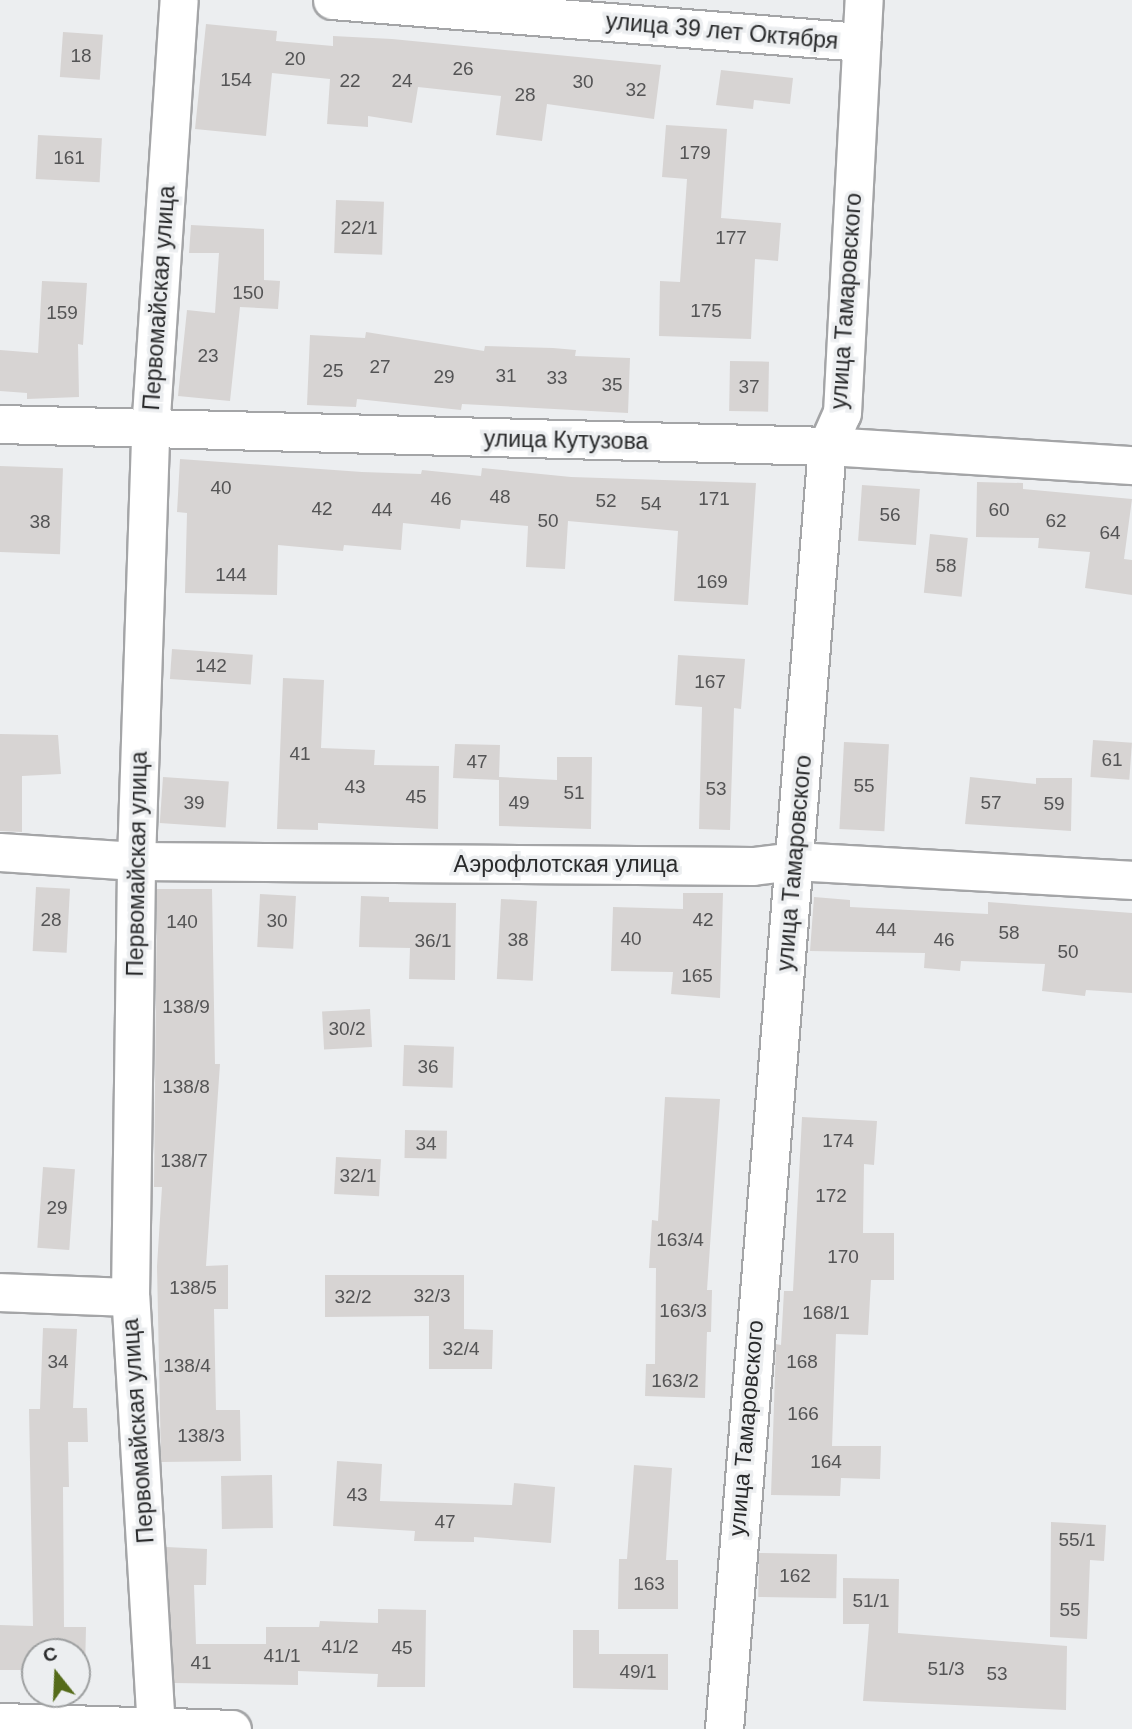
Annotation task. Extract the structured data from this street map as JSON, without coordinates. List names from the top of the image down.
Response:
{
  "streets": {
    "street": [
      "улица 39 лет Октября",
      "Первомайская улица",
      "улица Тамаровского",
      "улица Кутузова",
      "Аэрофлотская улица"
    ]
  },
  "crossings": [
    ["улица 39 лет Октября", "улица Тамаровского"],
    ["Первомайская улица", "улица Кутузова"],
    ["Первомайская улица", "Аэрофлотская улица"],
    ["улица Тамаровского", "улица Кутузова"],
    ["улица Тамаровского", "Аэрофлотская улица"]
  ],
  "house_numbers": [
    "18",
    "20",
    "26",
    "154",
    "22",
    "24",
    "30",
    "32",
    "28",
    "179",
    "161",
    "22/1",
    "177",
    "150",
    "175",
    "159",
    "23",
    "27",
    "25",
    "31",
    "29",
    "33",
    "35",
    "37",
    "40",
    "48",
    "46",
    "171",
    "52",
    "54",
    "42",
    "44",
    "60",
    "56",
    "50",
    "62",
    "38",
    "64",
    "58",
    "144",
    "169",
    "142",
    "167",
    "41",
    "61",
    "47",
    "55",
    "43",
    "53",
    "51",
    "45",
    "39",
    "49",
    "57",
    "59",
    "28",
    "42",
    "30",
    "140",
    "44",
    "58",
    "40",
    "38",
    "46",
    "36/1",
    "50",
    "165",
    "138/9",
    "30/2",
    "36",
    "138/8",
    "174",
    "34",
    "138/7",
    "32/1",
    "172",
    "29",
    "163/4",
    "170",
    "138/5",
    "32/3",
    "32/2",
    "163/3",
    "168/1",
    "32/4",
    "34",
    "168",
    "138/4",
    "163/2",
    "166",
    "138/3",
    "164",
    "43",
    "47",
    "55/1",
    "162",
    "163",
    "51/1",
    "55",
    "41/2",
    "45",
    "41/1",
    "41",
    "51/3",
    "49/1",
    "53"
  ],
  "north": "top"
}
